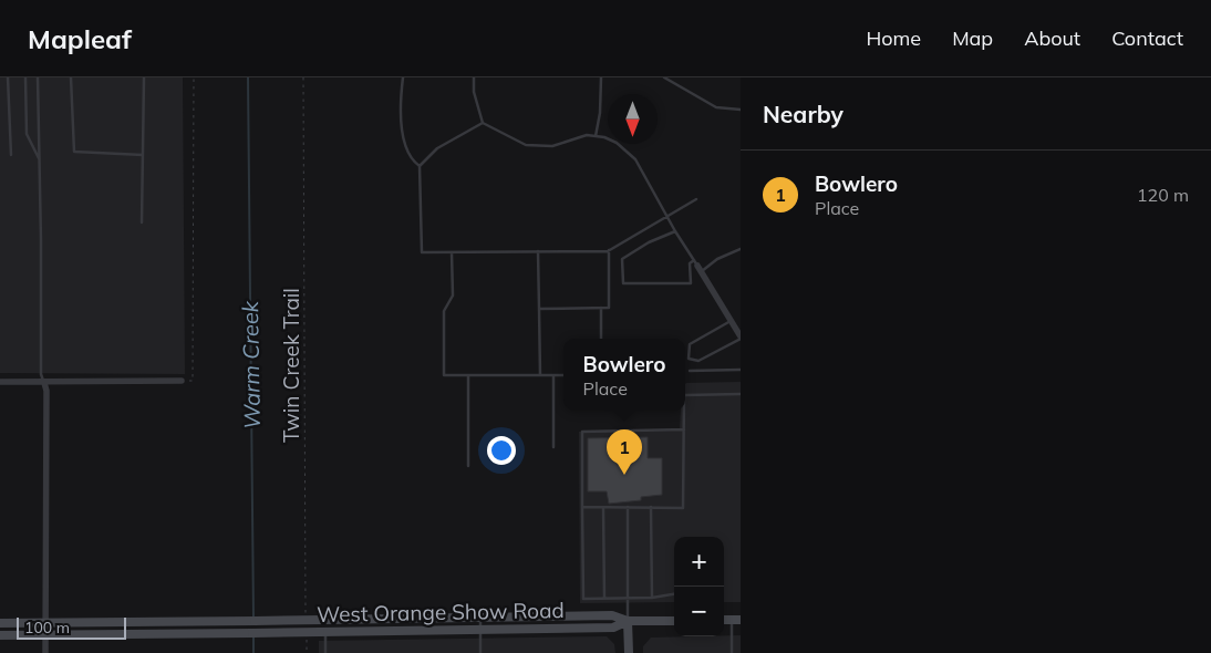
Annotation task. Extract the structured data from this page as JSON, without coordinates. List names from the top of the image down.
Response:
{
  "streets": {
    "main road": ["West Orange Show Road"],
    "path": ["Twin Creek Trail"]
  },
  "water": ["Warm Creek"],
  "scale_bar": "100 m",
  "north": "bottom",
  "page": {
    "header": "Mapleaf",
    "nav": [
      "Home",
      "Map",
      "About",
      "Contact"
    ],
    "heading": "Nearby",
    "list": [
      {
        "mark": "1",
        "name": "Bowlero",
        "note": "Place",
        "value": "120 m"
      }
    ],
    "popup": ["Bowlero", "Place"],
    "pins": "1",
    "map_buttons": ["+", "−"],
    "scale": "100 m"
  }
}
